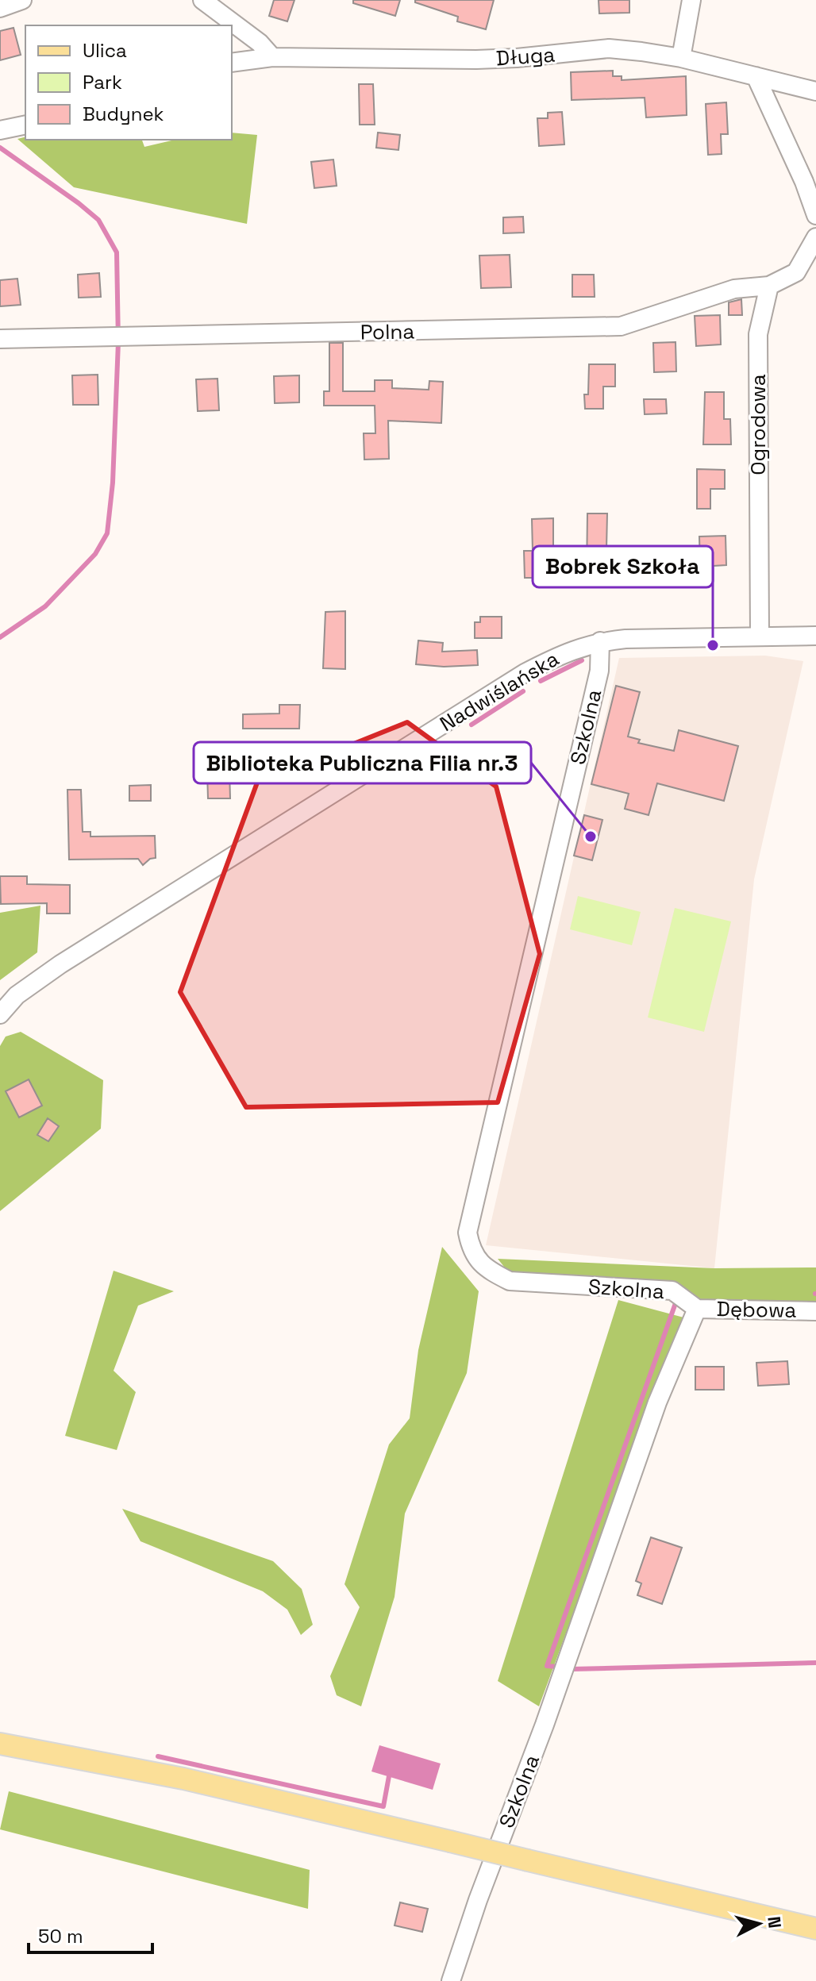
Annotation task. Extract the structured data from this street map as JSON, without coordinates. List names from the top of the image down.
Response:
{
  "streets": {
    "street": [
      "Długa",
      "Polna",
      "Ogrodowa",
      "Nadwiślańska",
      "Szkolna",
      "Dębowa"
    ]
  },
  "crossings": [
    ["Polna", "Ogrodowa"],
    ["Ogrodowa", "Nadwiślańska"],
    ["Nadwiślańska", "Szkolna"],
    ["Szkolna", "Dębowa"]
  ],
  "places": ["Bobrek Szkoła", "Biblioteka Publiczna Filia nr.3"],
  "legend": ["Ulica", "Park", "Budynek"],
  "scale_bar": "50 m",
  "north": "right"
}
